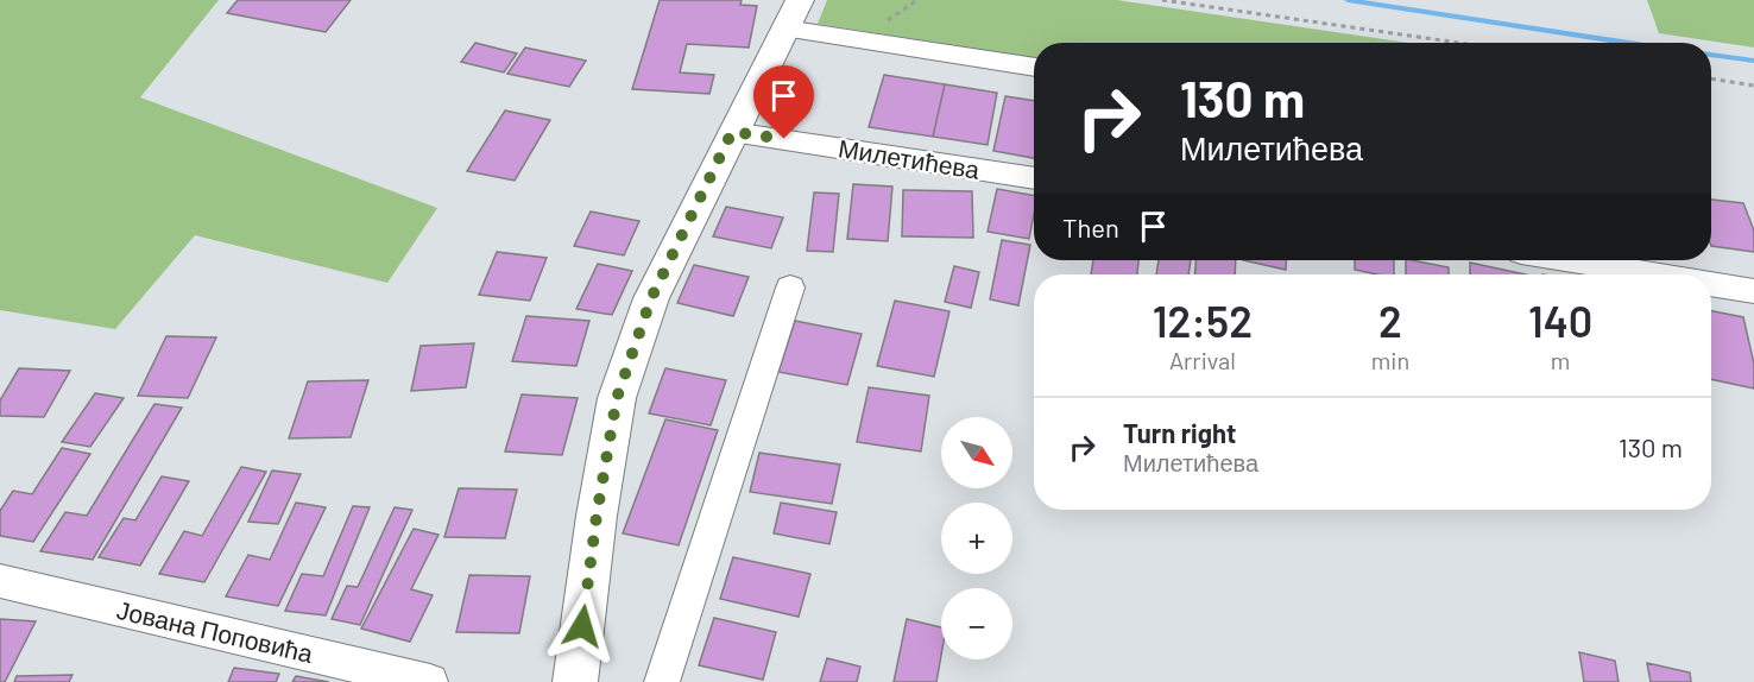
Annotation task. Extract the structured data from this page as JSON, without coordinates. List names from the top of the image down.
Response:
{
  "streets": {
    "street": ["Милетићева", "Јована Поповића"]
  },
  "north": "bottom right",
  "page": {
    "turn": ["130 m", "Милетићева"],
    "then": "Then",
    "eta": [
      "12:52",
      "Arrival",
      "2",
      "min",
      "140",
      "m"
    ],
    "list": [
      {
        "name": "Turn right",
        "note": "Милетићева",
        "value": "130 m"
      }
    ],
    "map_buttons": ["+", "−"]
  }
}
